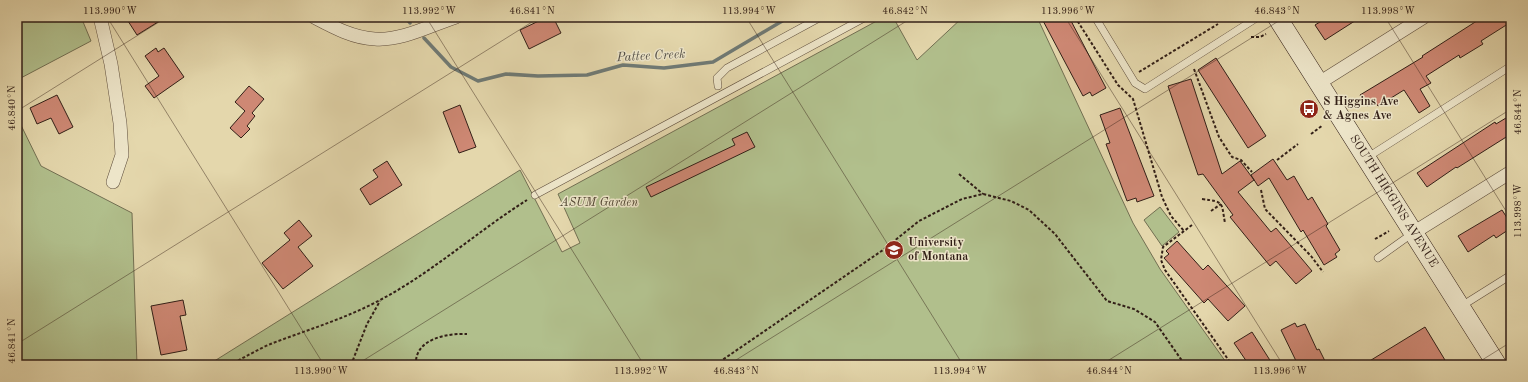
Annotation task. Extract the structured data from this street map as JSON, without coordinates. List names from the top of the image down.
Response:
{
  "streets": {
    "main road": ["SOUTH HIGGINS AVENUE"]
  },
  "water": ["Pattee Creek"],
  "parks": ["ASUM Garden"],
  "places": {
    "bus stop": ["S Higgins Ave & Agnes Ave"],
    "school or university": ["University of Montana"]
  },
  "coordinates": [
    "113.990°W",
    "113.992°W",
    "46.841°N",
    "113.994°W",
    "46.842°N",
    "113.996°W",
    "46.843°N",
    "113.998°W",
    "46.840°N",
    "46.844°N"
  ]
}
